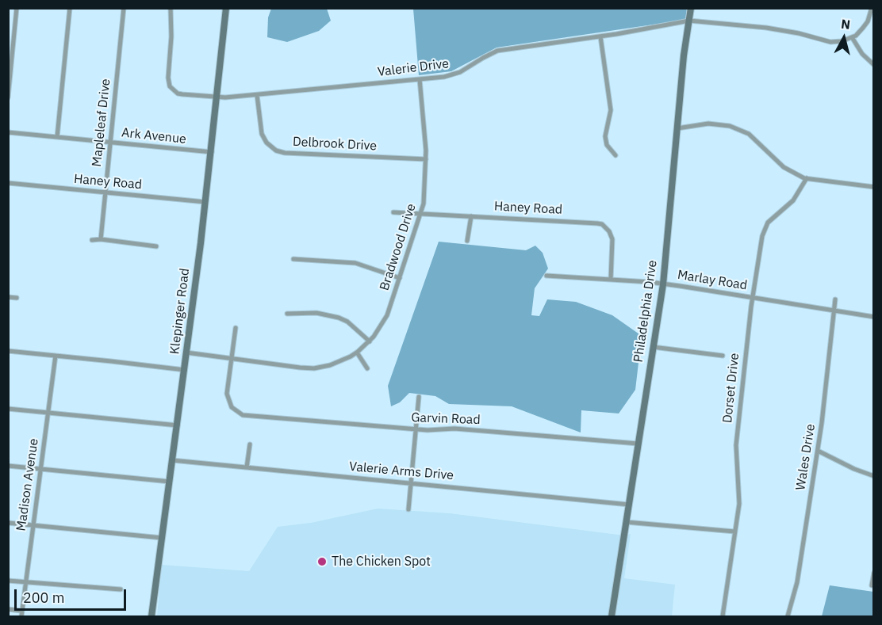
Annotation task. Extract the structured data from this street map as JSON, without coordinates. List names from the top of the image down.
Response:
{
  "streets": {
    "street": [
      "Valerie Drive",
      "Mapleleaf Drive",
      "Ark Avenue",
      "Delbrook Drive",
      "Haney Road",
      "Bradwood Drive",
      "Marlay Road",
      "Klepinger Road",
      "Philadelphia Drive",
      "Dorset Drive",
      "Garvin Road",
      "Wales Drive",
      "Valerie Arms Drive",
      "Madison Avenue"
    ]
  },
  "crossings": [
    ["Valerie Drive", "Delbrook Drive"],
    ["Valerie Drive", "Bradwood Drive"],
    ["Valerie Drive", "Klepinger Road"],
    ["Valerie Drive", "Philadelphia Drive"],
    ["Mapleleaf Drive", "Ark Avenue"],
    ["Mapleleaf Drive", "Haney Road"],
    ["Ark Avenue", "Klepinger Road"],
    ["Delbrook Drive", "Bradwood Drive"],
    ["Haney Road", "Bradwood Drive"],
    ["Haney Road", "Marlay Road"],
    ["Haney Road", "Klepinger Road"],
    ["Bradwood Drive", "Klepinger Road"],
    ["Bradwood Drive", "Garvin Road"],
    ["Marlay Road", "Philadelphia Drive"],
    ["Marlay Road", "Dorset Drive"],
    ["Marlay Road", "Wales Drive"],
    ["Klepinger Road", "Valerie Arms Drive"],
    ["Philadelphia Drive", "Garvin Road"],
    ["Philadelphia Drive", "Valerie Arms Drive"]
  ],
  "places": ["The Chicken Spot"],
  "scale_bar": "200 m",
  "north": "top"
}
